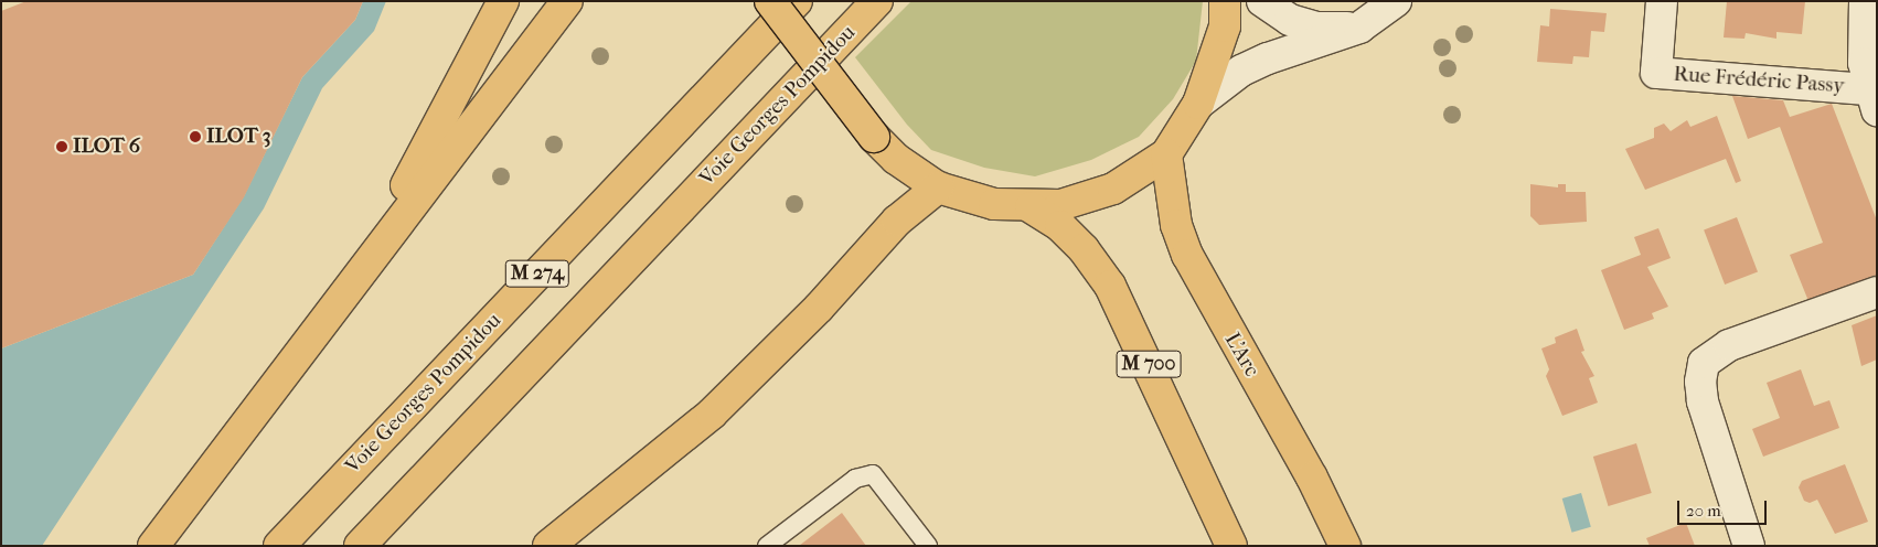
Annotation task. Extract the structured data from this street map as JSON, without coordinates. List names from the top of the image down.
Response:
{
  "streets": {
    "main road": [
      "Voie Georges Pompidou",
      "M 274",
      "L'Arc",
      "M 700"
    ],
    "street": ["Rue Frédéric Passy"]
  },
  "places": ["ILOT 3", "ILOT 6"],
  "scale_bar": "20 m"
}
